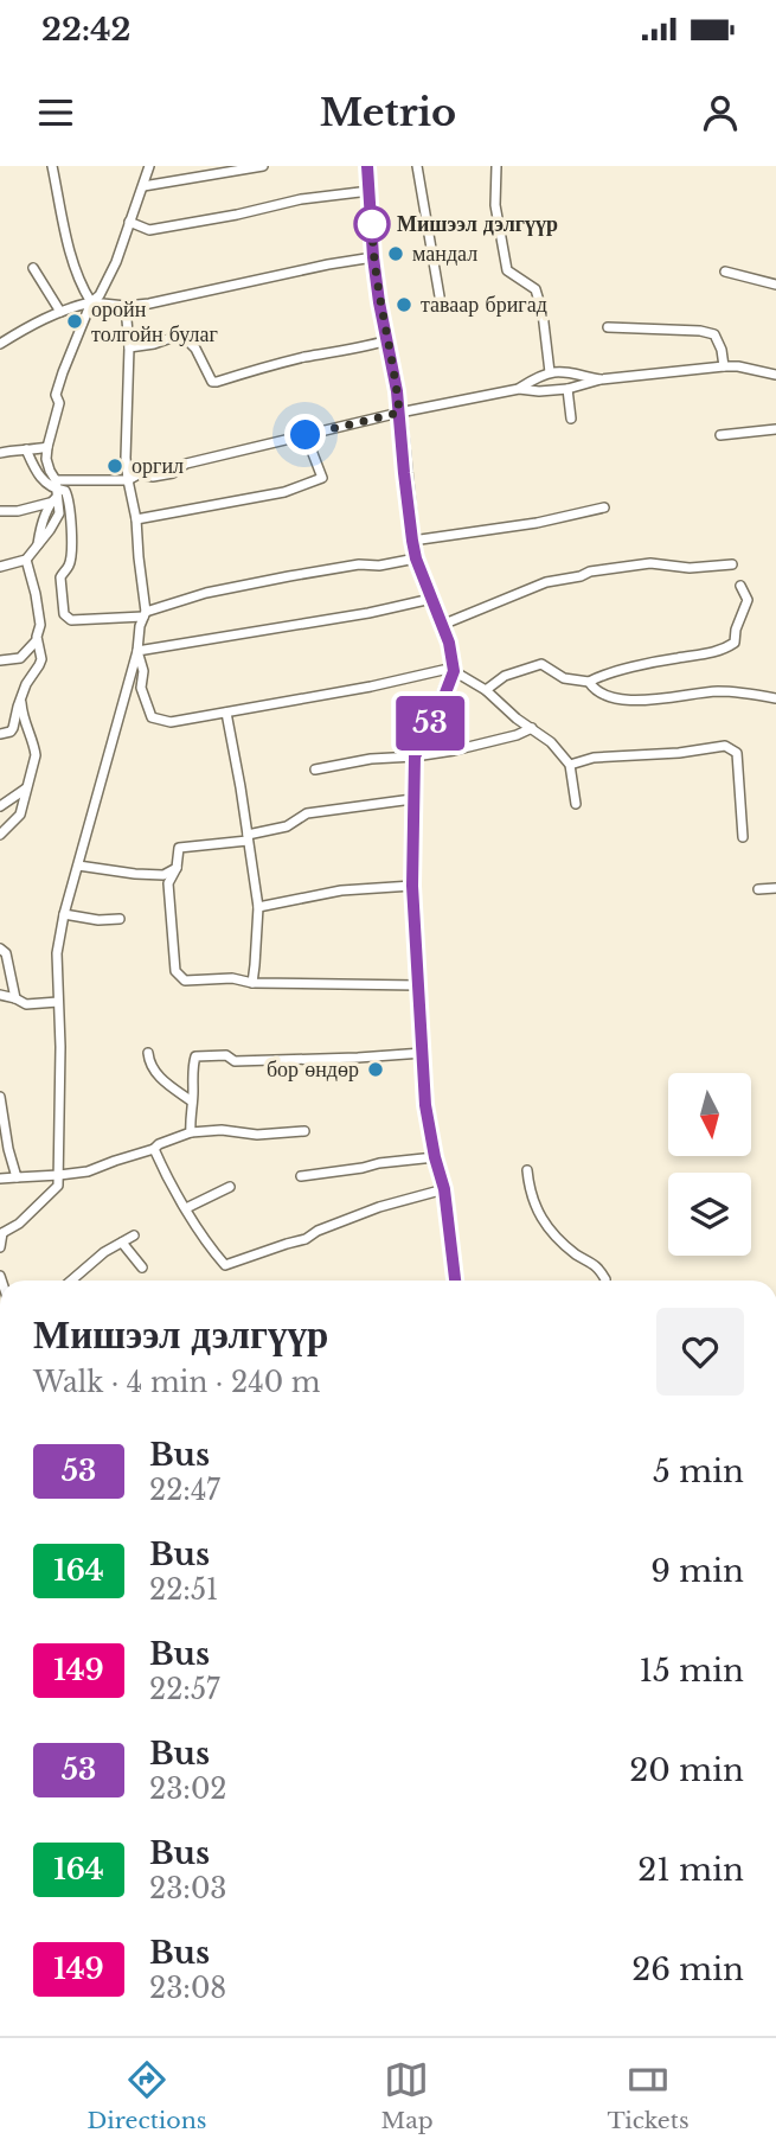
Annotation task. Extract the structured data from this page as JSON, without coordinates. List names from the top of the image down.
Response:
{
  "places": [
    "Мишээл дэлгүүр",
    "мандал",
    "таваар бригад",
    "оройн толгойн булаг",
    "оргил",
    "бор өндөр"
  ],
  "lines": ["bus line 53"],
  "north": "bottom",
  "page": {
    "status": "22:42",
    "header": "Metrio",
    "on_map": "53",
    "heading": ["Мишээл дэлгүүр", "Walk · 4 min · 240 m"],
    "list": [
      {
        "mark": "53",
        "name": "Bus",
        "note": "22:47",
        "value": "5 min"
      },
      {
        "mark": "164",
        "name": "Bus",
        "note": "22:51",
        "value": "9 min"
      },
      {
        "mark": "149",
        "name": "Bus",
        "note": "22:57",
        "value": "15 min"
      },
      {
        "mark": "53",
        "name": "Bus",
        "note": "23:02",
        "value": "20 min"
      },
      {
        "mark": "164",
        "name": "Bus",
        "note": "23:03",
        "value": "21 min"
      },
      {
        "mark": "149",
        "name": "Bus",
        "note": "23:08",
        "value": "26 min"
      }
    ],
    "tabs": ["Directions", "Map", "Tickets"]
  }
}
